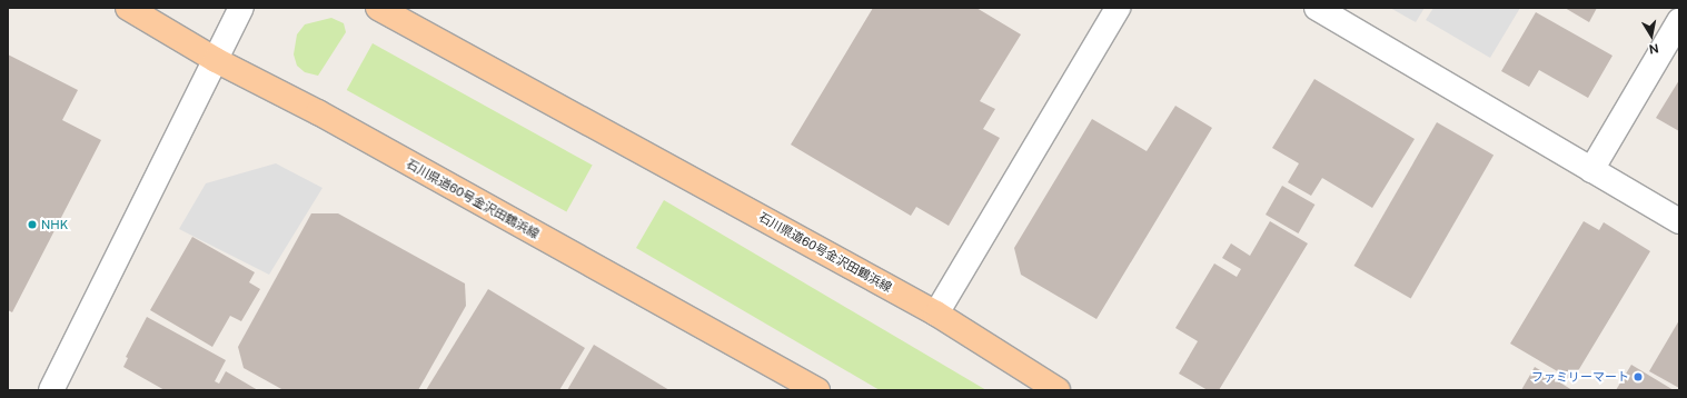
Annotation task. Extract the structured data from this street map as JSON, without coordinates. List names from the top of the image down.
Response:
{
  "streets": {
    "main road": ["石川県道60号金沢田鶴浜線"]
  },
  "places": ["NHK", "ファミリーマート"],
  "north": "bottom"
}
